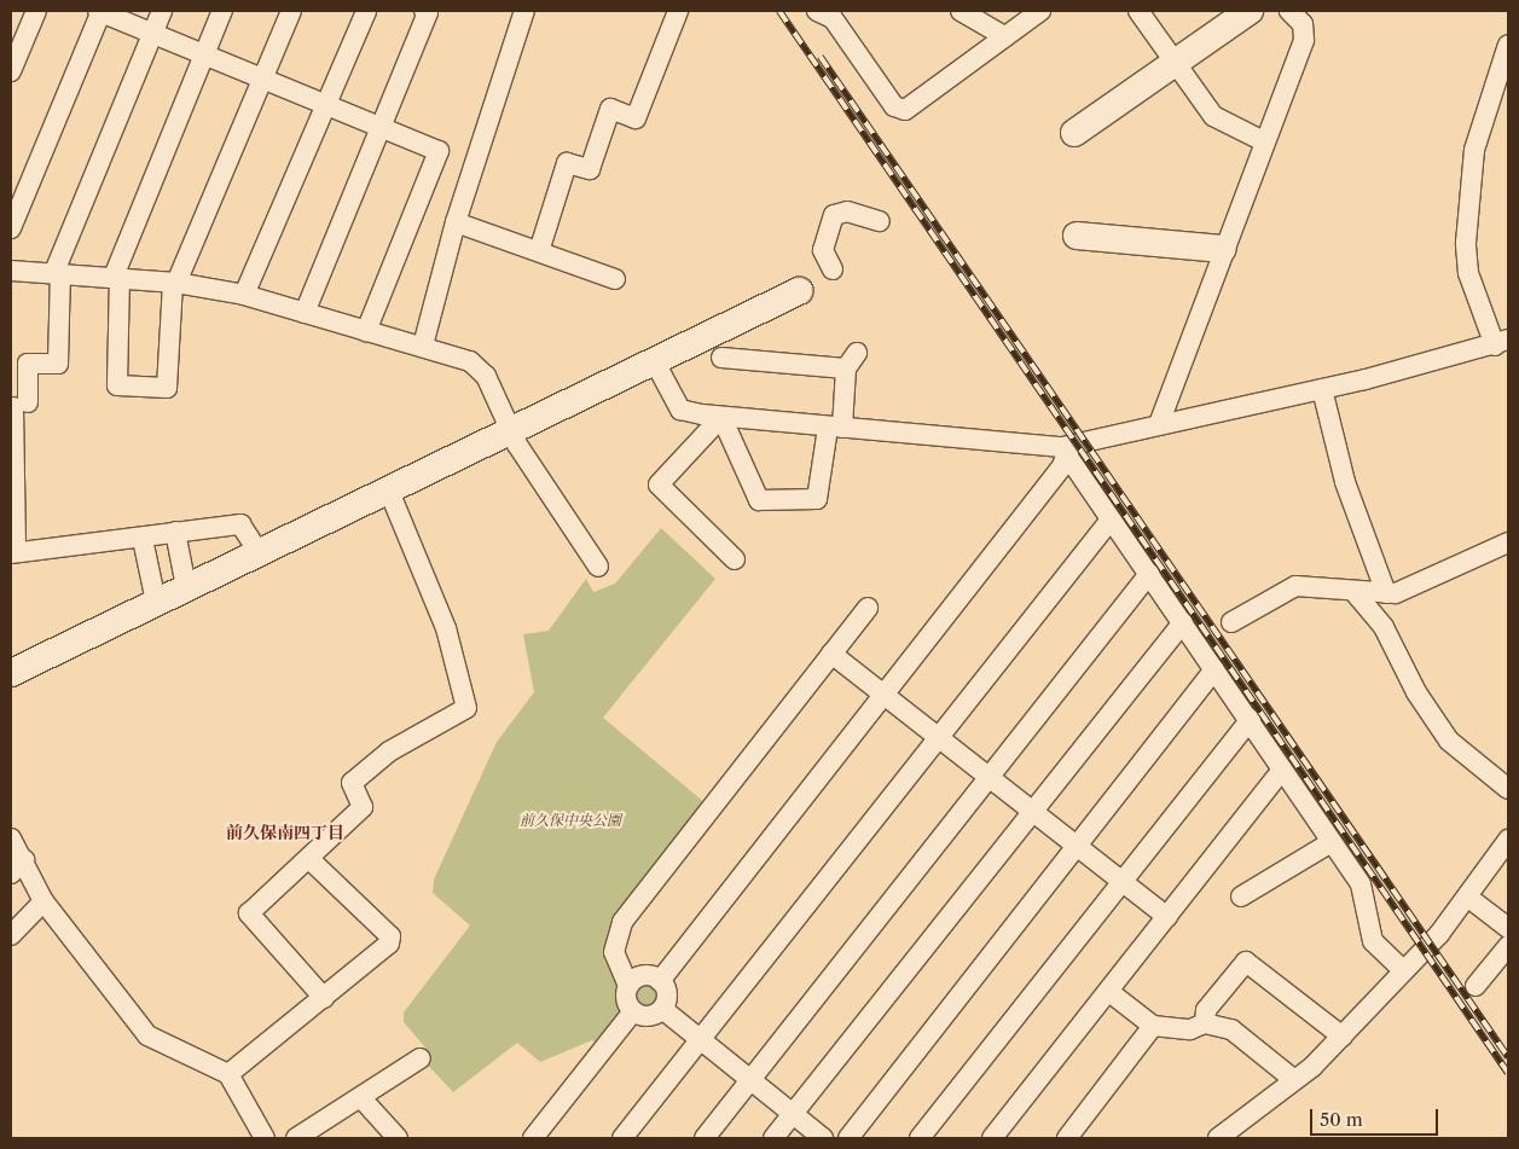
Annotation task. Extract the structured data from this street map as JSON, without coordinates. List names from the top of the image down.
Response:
{
  "districts": ["前久保南四丁目"],
  "parks": ["前久保中央公園"],
  "scale_bar": "50 m"
}
